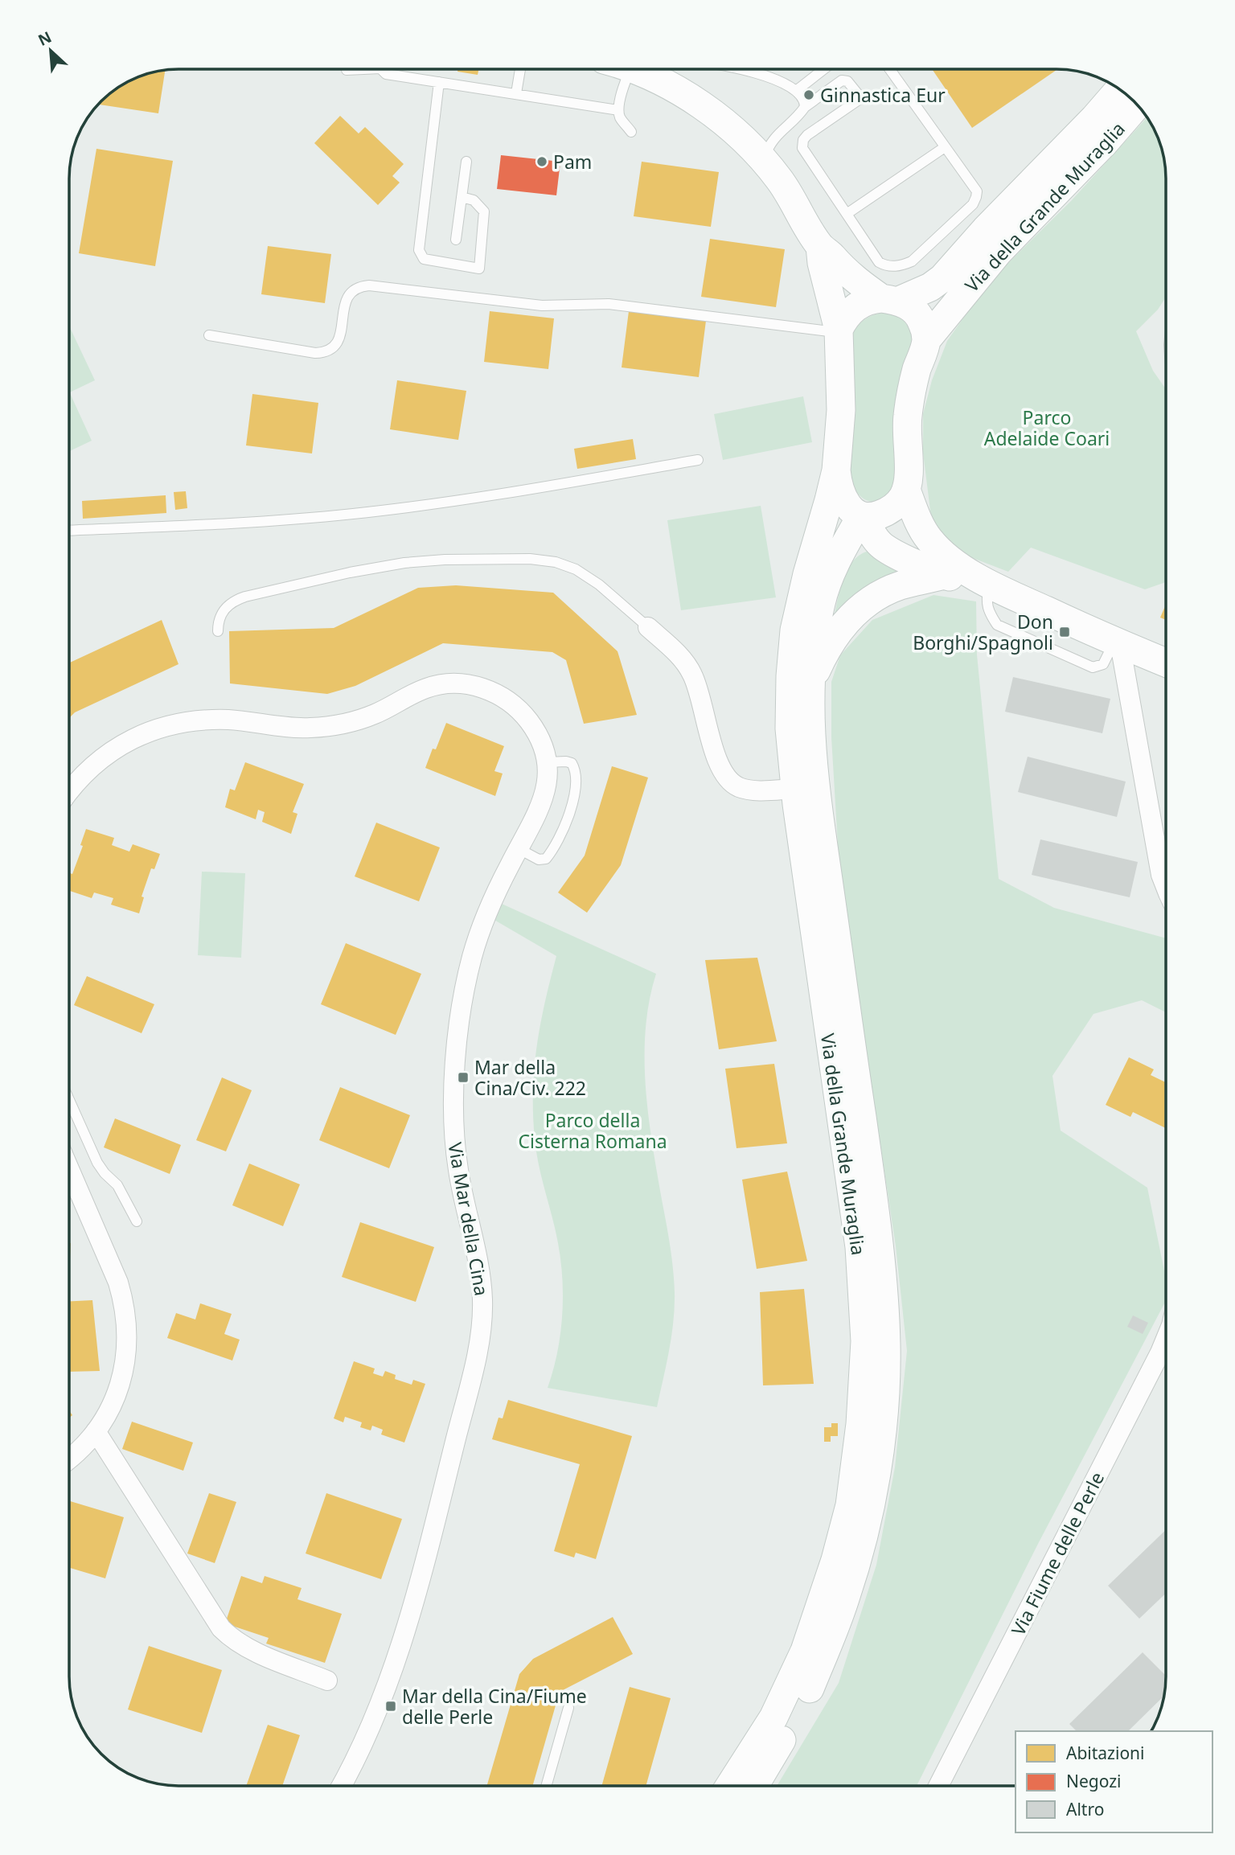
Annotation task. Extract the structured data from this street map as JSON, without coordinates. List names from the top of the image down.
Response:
{
  "streets": {
    "street": ["Via della Grande Muraglia", "Via Mar della Cina", "Via Fiume delle Perle"]
  },
  "parks": ["Parco Adelaide Coari", "Parco della Cisterna Romana"],
  "places": {
    "other": ["Ginnastica Eur", "Pam"],
    "transit": ["Don Borghi/Spagnoli", "Mar della Cina/Civ. 222", "Mar della Cina/Fiume delle Perle"]
  },
  "legend": ["Abitazioni", "Negozi", "Altro"],
  "north": "top left"
}
